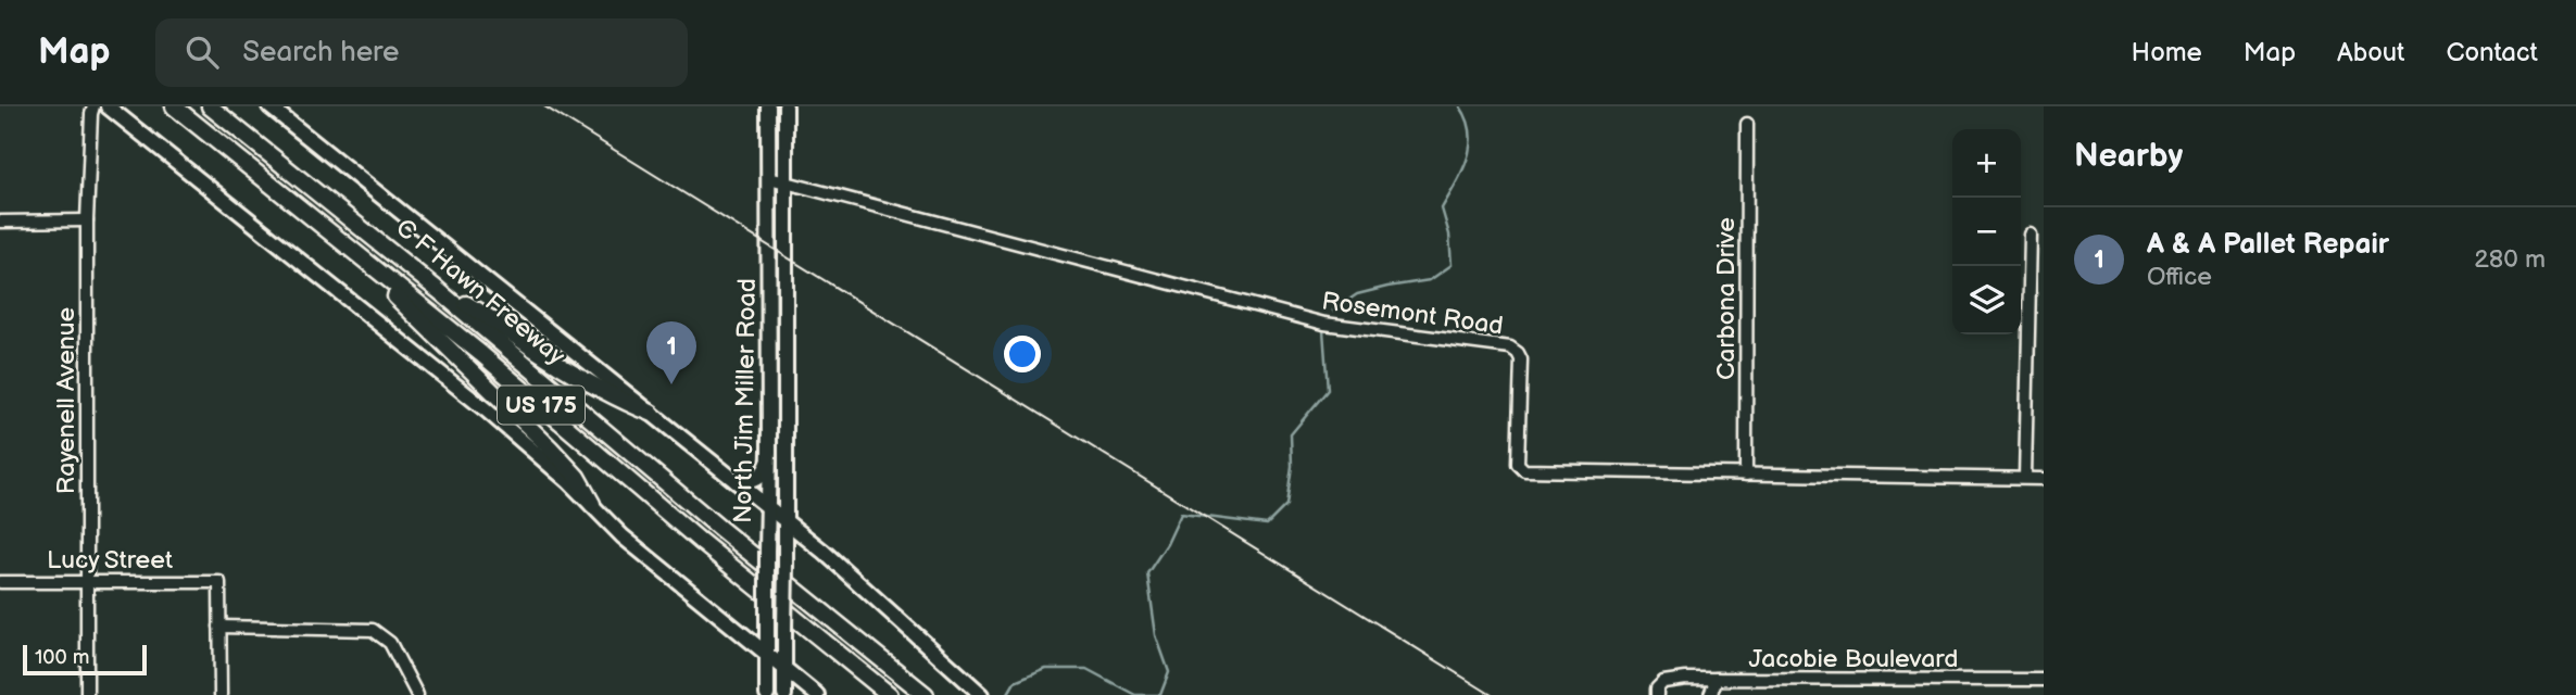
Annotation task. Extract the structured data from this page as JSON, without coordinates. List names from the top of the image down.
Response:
{
  "streets": {
    "highway": ["C F Hawn Freeway", "US 175"],
    "main road": ["North Jim Miller Road"],
    "street": [
      "Carbona Drive",
      "Rosemont Road",
      "Rayenell Avenue",
      "Lucy Street",
      "Jacobie Boulevard"
    ]
  },
  "crossings": [
    ["C F Hawn Freeway", "North Jim Miller Road"],
    ["Carbona Drive", "Rosemont Road"],
    ["Rosemont Road", "North Jim Miller Road"],
    ["Rayenell Avenue", "Lucy Street"]
  ],
  "scale_bar": "100 m",
  "page": {
    "header": "Map",
    "search": "Search here",
    "nav": [
      "Home",
      "Map",
      "About",
      "Contact"
    ],
    "heading": "Nearby",
    "map_buttons": ["+", "−"],
    "list": [
      {
        "mark": "1",
        "name": "A & A Pallet Repair",
        "note": "Office",
        "value": "280 m"
      }
    ],
    "pins": "1",
    "scale": "100 m"
  }
}
